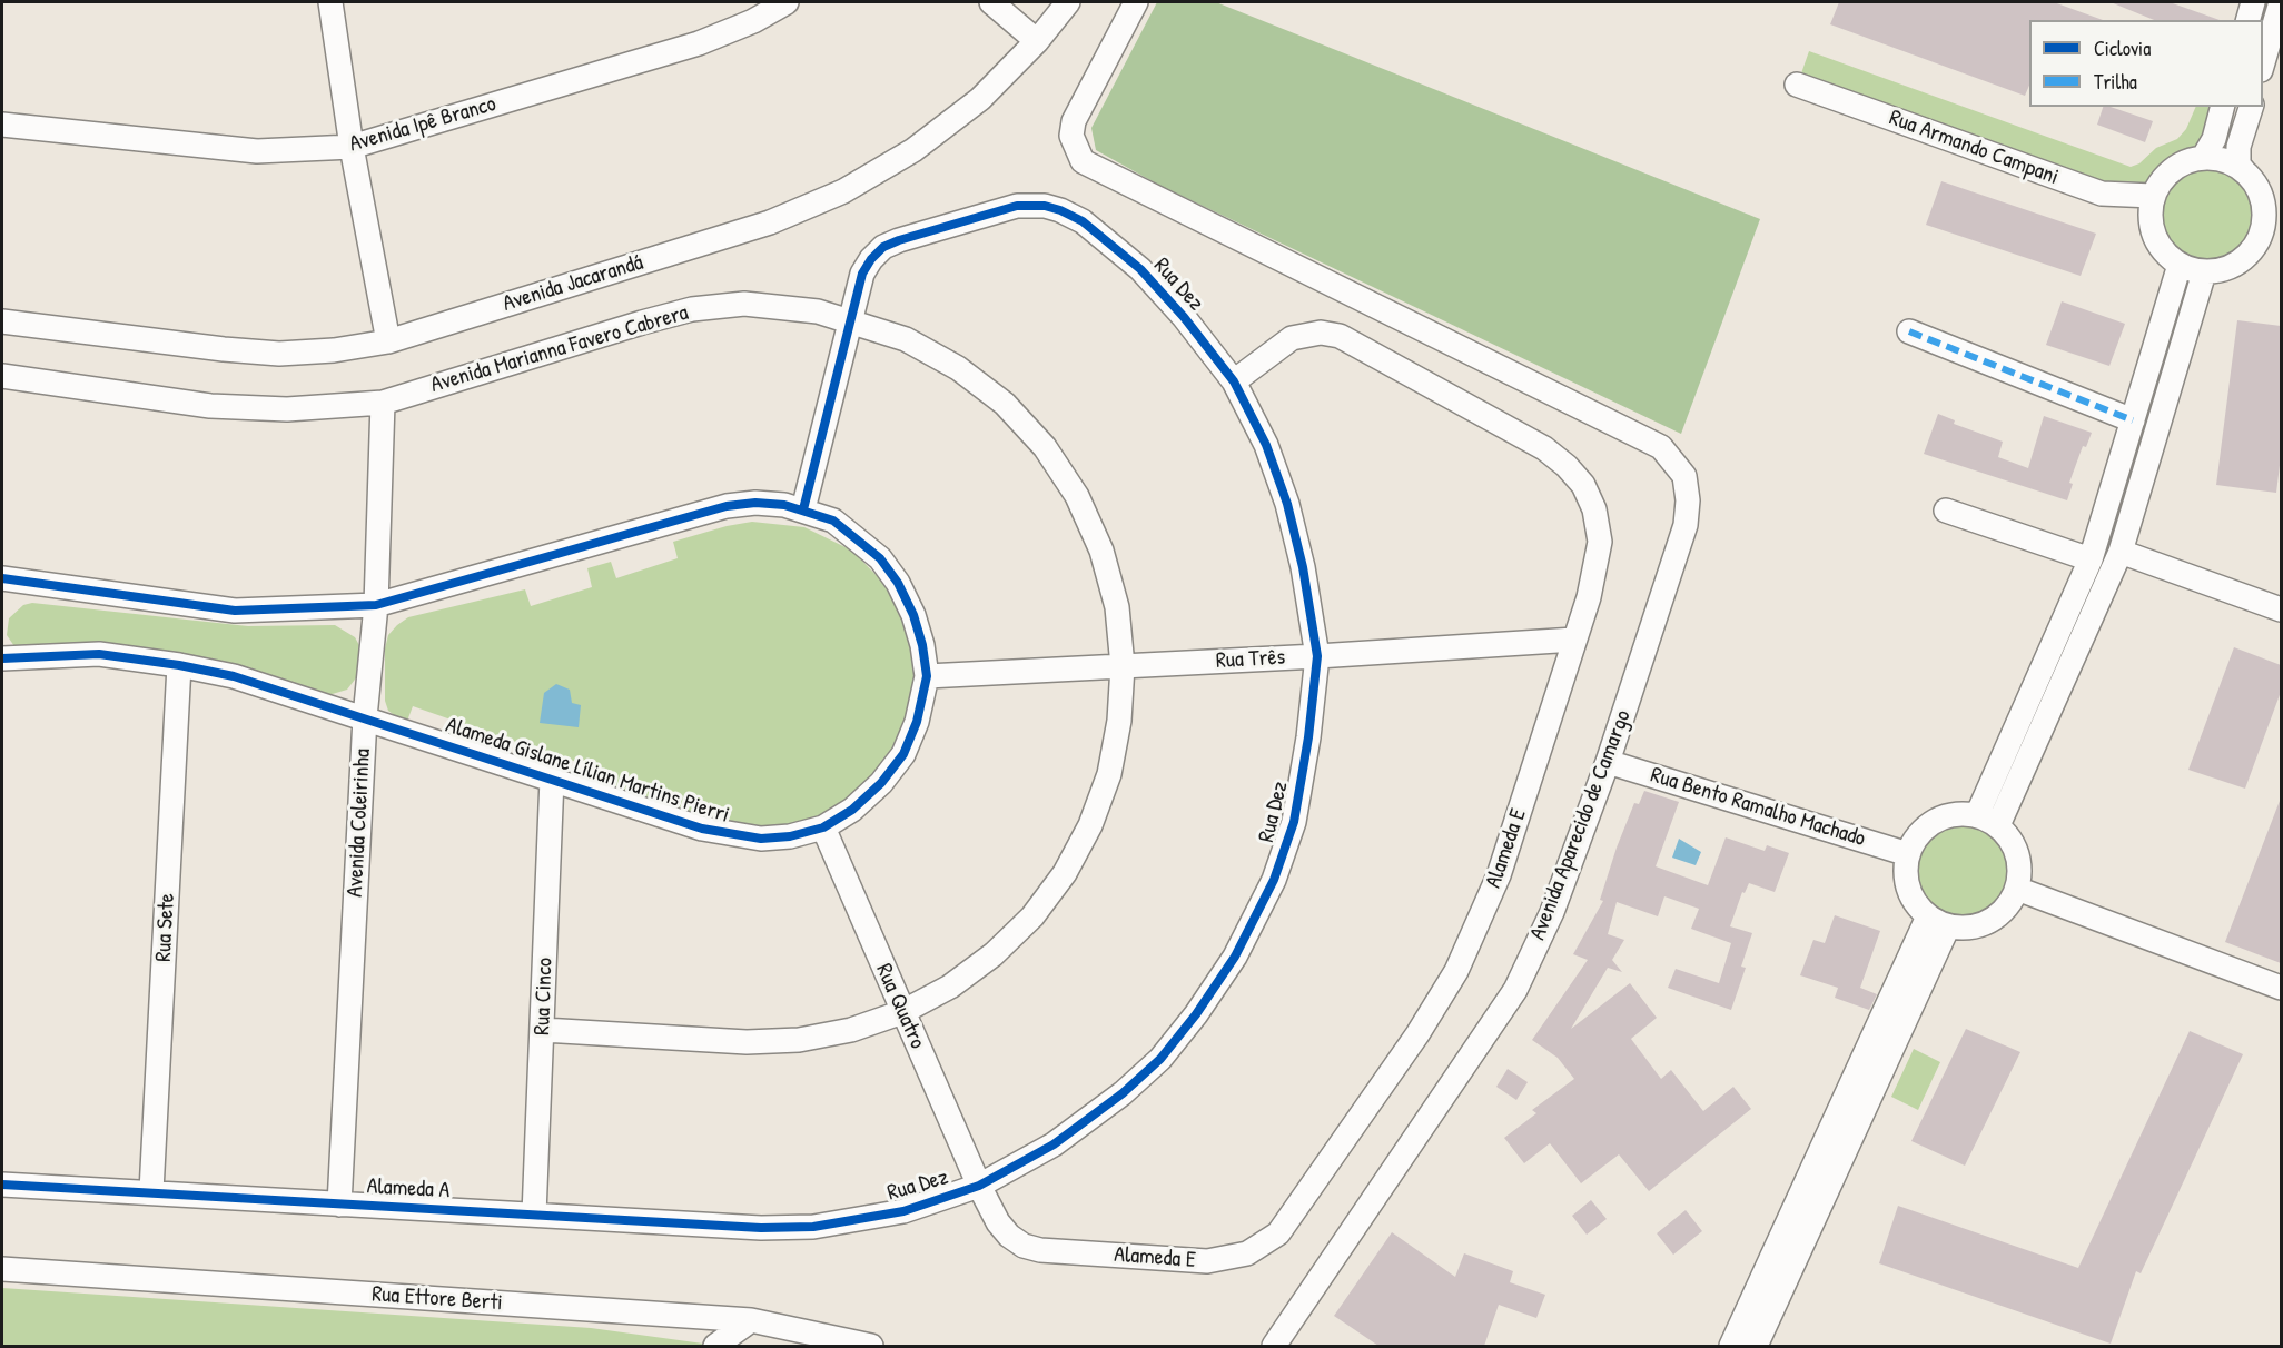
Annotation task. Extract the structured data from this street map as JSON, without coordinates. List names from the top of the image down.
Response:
{
  "streets": {
    "street": [
      "Avenida Ipê Branco",
      "Rua Armando Campani",
      "Avenida Jacarandá",
      "Rua Dez",
      "Avenida Marianna Favero Cabrera",
      "Rua Três",
      "Alameda Gislane Lílian Martins Pierri",
      "Rua Bento Ramalho Machado",
      "Avenida Coleirinha",
      "Avenida Aparecido de Camargo",
      "Alameda E",
      "Rua Sete",
      "Rua Cinco",
      "Rua Quatro",
      "Alameda A",
      "Rua Ettore Berti"
    ]
  },
  "crossings": [
    ["Rua Dez", "Avenida Marianna Favero Cabrera"],
    ["Rua Dez", "Rua Três"],
    ["Rua Dez", "Alameda Gislane Lílian Martins Pierri"],
    ["Rua Dez", "Alameda E"],
    ["Rua Dez", "Rua Quatro"],
    ["Rua Dez", "Alameda A"],
    ["Avenida Marianna Favero Cabrera", "Rua Três"],
    ["Avenida Marianna Favero Cabrera", "Avenida Coleirinha"],
    ["Avenida Marianna Favero Cabrera", "Rua Cinco"],
    ["Avenida Marianna Favero Cabrera", "Rua Quatro"],
    ["Rua Três", "Alameda Gislane Lílian Martins Pierri"],
    ["Rua Três", "Alameda E"],
    ["Alameda Gislane Lílian Martins Pierri", "Avenida Coleirinha"],
    ["Alameda Gislane Lílian Martins Pierri", "Rua Sete"],
    ["Alameda Gislane Lílian Martins Pierri", "Rua Cinco"],
    ["Alameda Gislane Lílian Martins Pierri", "Rua Quatro"],
    ["Rua Bento Ramalho Machado", "Avenida Aparecido de Camargo"],
    ["Avenida Coleirinha", "Alameda A"],
    ["Alameda E", "Rua Quatro"],
    ["Rua Sete", "Alameda A"],
    ["Rua Cinco", "Alameda A"]
  ],
  "legend": ["Ciclovia", "Trilha"]
}
